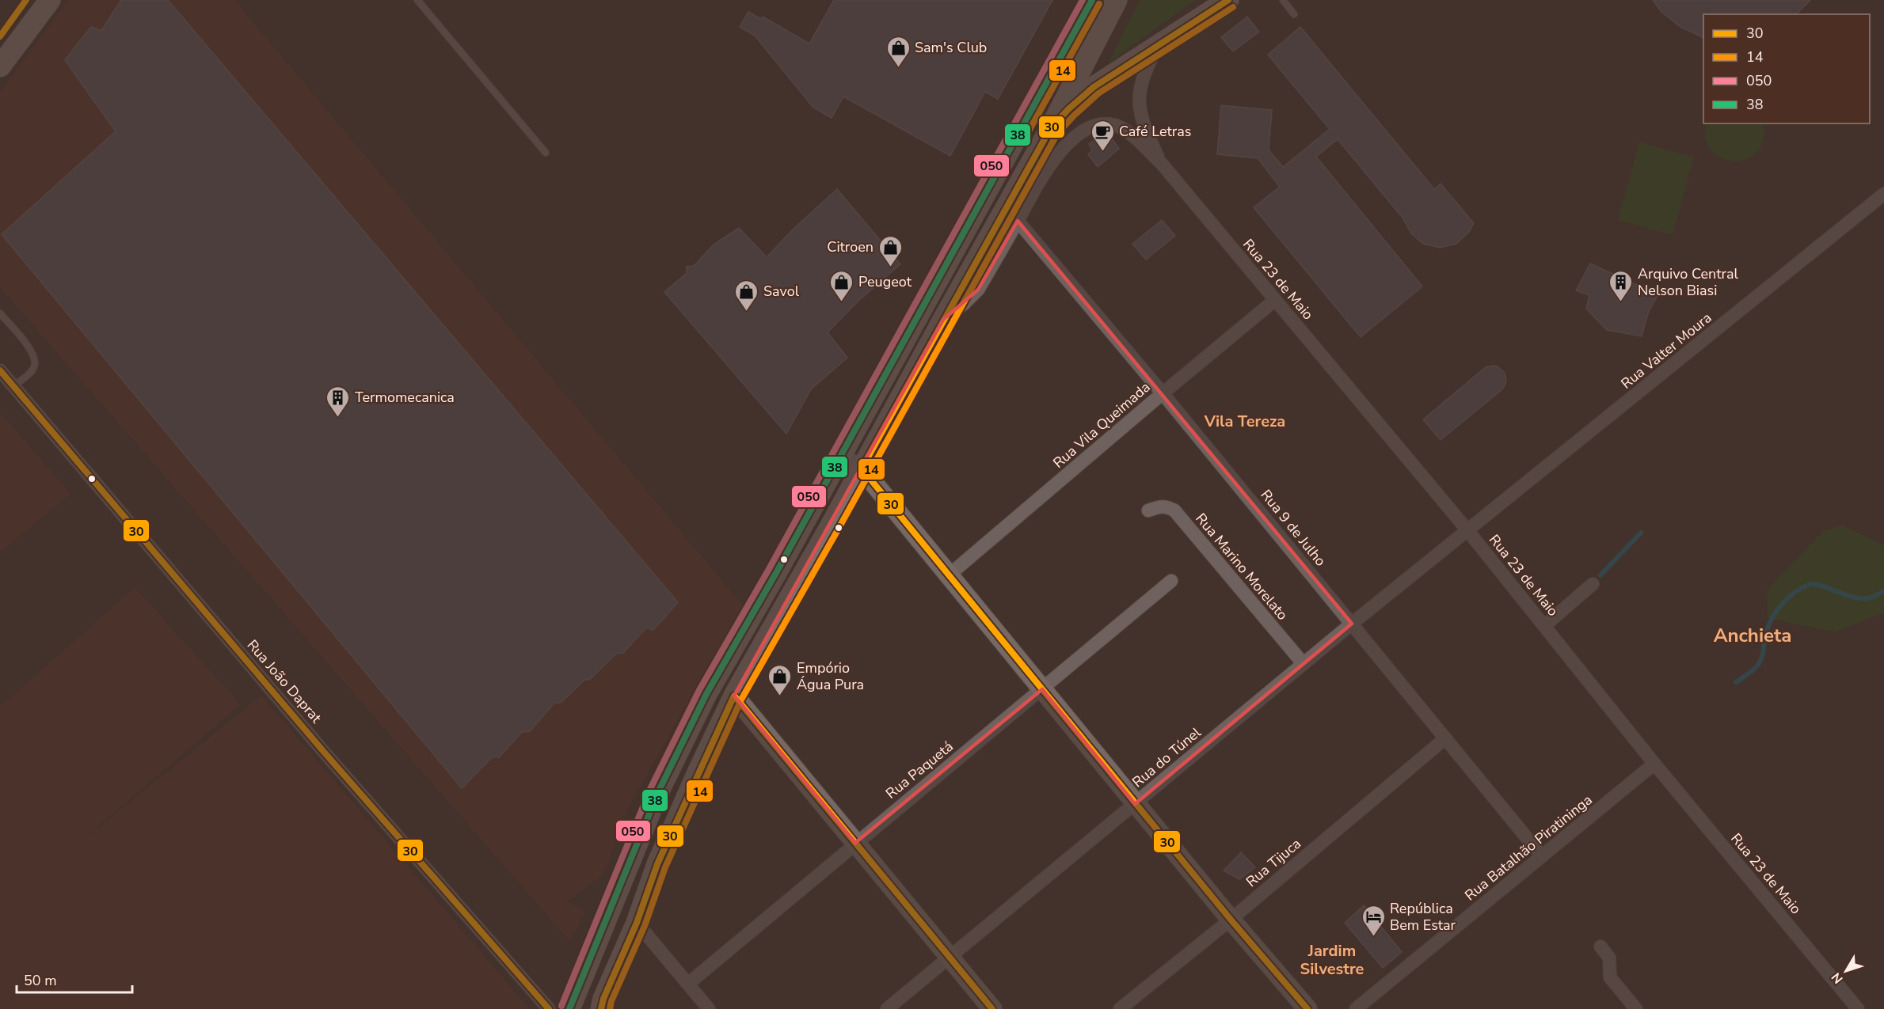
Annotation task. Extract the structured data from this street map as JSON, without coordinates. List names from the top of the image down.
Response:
{
  "streets": {
    "street": [
      "Rua 23 de Maio",
      "Rua Valter Moura",
      "Rua Vila Queimada",
      "Rua 9 de Julho",
      "Rua Marino Morelato",
      "Rua João Daprat",
      "Rua do Túnel",
      "Rua Paquetá",
      "Rua Batalhão Piratininga",
      "Rua Tijuca"
    ]
  },
  "crossings": [
    ["Rua 23 de Maio", "Rua Valter Moura"],
    ["Rua 23 de Maio", "Rua Vila Queimada"],
    ["Rua 23 de Maio", "Rua 9 de Julho"],
    ["Rua 23 de Maio", "Rua do Túnel"],
    ["Rua 23 de Maio", "Rua Batalhão Piratininga"],
    ["Rua Valter Moura", "Rua do Túnel"],
    ["Rua Vila Queimada", "Rua 9 de Julho"],
    ["Rua 9 de Julho", "Rua do Túnel"],
    ["Rua 9 de Julho", "Rua Batalhão Piratininga"],
    ["Rua 9 de Julho", "Rua Tijuca"],
    ["Rua Marino Morelato", "Rua do Túnel"]
  ],
  "districts": ["Vila Tereza", "Anchieta", "Jardim Silvestre"],
  "places": {
    "shop": [
      "Sam's Club",
      "Citroen",
      "Peugeot",
      "Savol",
      "Empório Água Pura"
    ],
    "cafe": ["Café Letras"],
    "building": ["Arquivo Central Nelson Biasi", "Termomecanica"],
    "hotel": ["República Bem Estar"]
  },
  "lines": [
    "transit line 30",
    "transit line 050",
    "transit line 38",
    "transit line 14"
  ],
  "legend": [
    "30",
    "14",
    "050",
    "38"
  ],
  "scale_bar": "50 m",
  "north": "bottom left"
}
